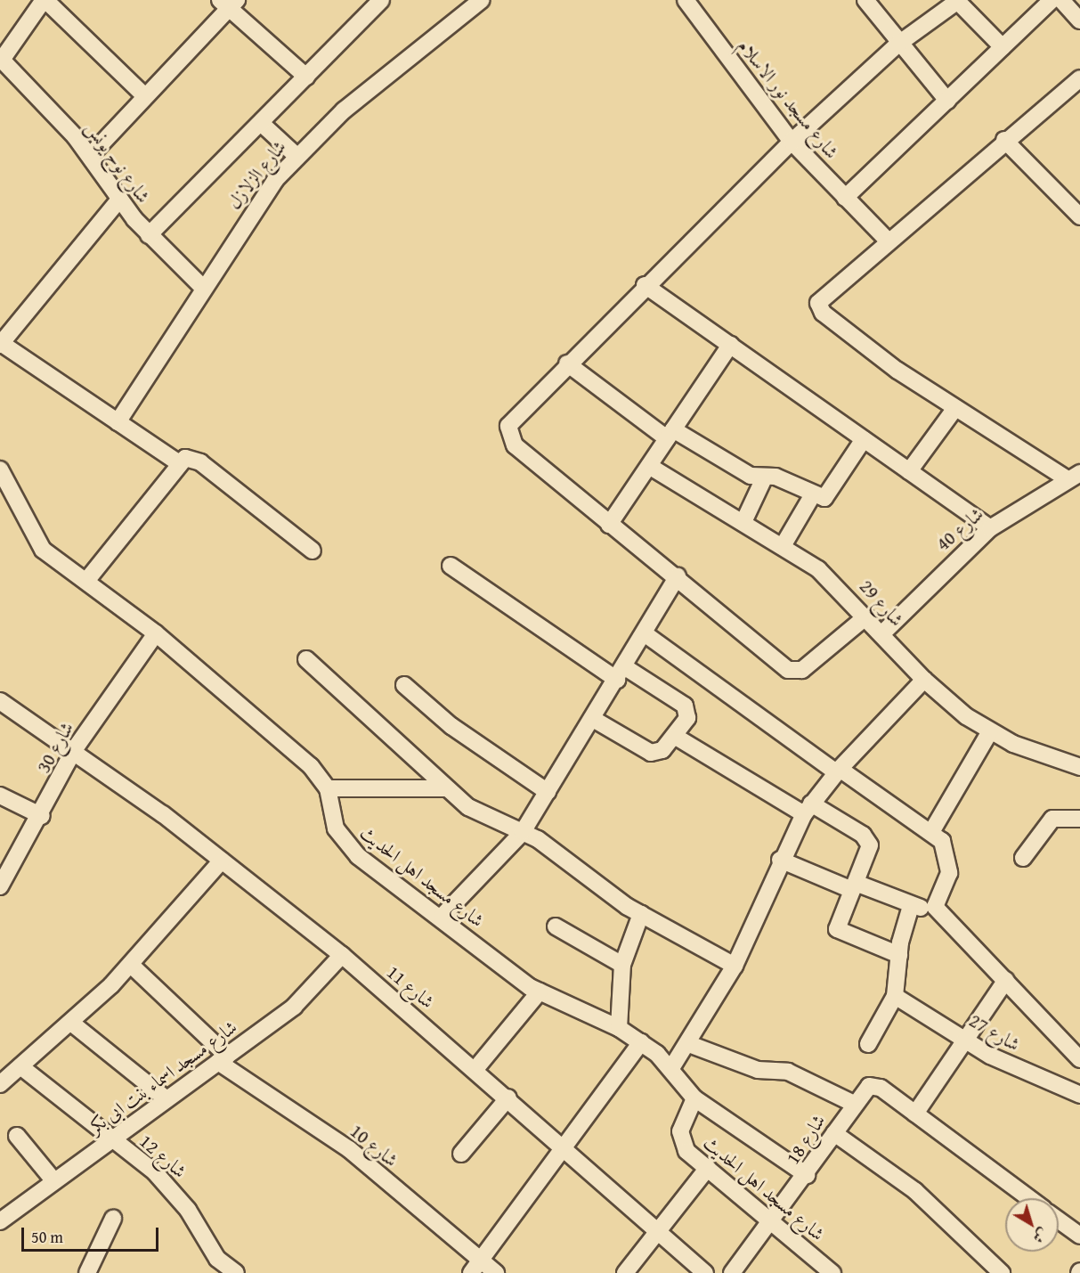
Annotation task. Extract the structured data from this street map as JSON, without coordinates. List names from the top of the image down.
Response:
{
  "streets": {
    "street": [
      "شارع مسجد نور الاسلام",
      "شارع نوح يونس",
      "شارع الزلازل",
      "شارع 40",
      "شارع 29",
      "شارع 30",
      "شارع مسجد اهل الحديث",
      "شارع 11",
      "شارع 27",
      "شارع مسجد اسماء بنت ابى بكر",
      "شارع 18",
      "شارع 10",
      "شارع 12"
    ]
  },
  "crossings": [
    ["شارع نوح يونس", "شارع الزلازل"],
    ["شارع 40", "شارع 29"],
    ["شارع 30", "شارع مسجد اهل الحديث"],
    ["شارع 30", "شارع 11"],
    ["شارع مسجد اهل الحديث", "شارع 18"],
    ["شارع 11", "شارع مسجد اسماء بنت ابى بكر"],
    ["شارع مسجد اسماء بنت ابى بكر", "شارع 10"],
    ["شارع مسجد اسماء بنت ابى بكر", "شارع 12"]
  ],
  "scale_bar": "50 m",
  "north": "bottom right"
}
